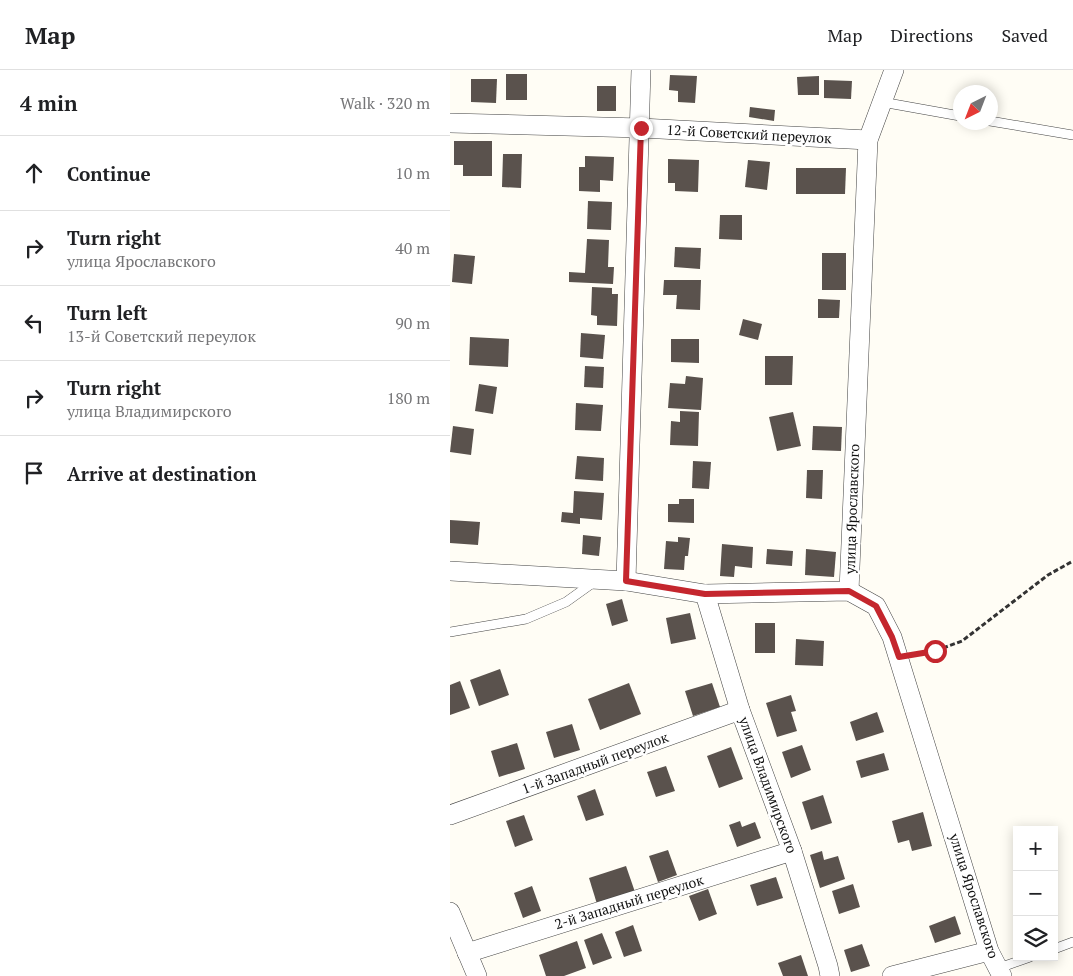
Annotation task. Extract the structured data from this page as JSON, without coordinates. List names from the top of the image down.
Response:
{
  "streets": {
    "street": [
      "12-й Советский переулок",
      "улица Ярославского",
      "1-й Западный переулок",
      "улица Владимирского",
      "2-й Западный переулок"
    ]
  },
  "crossings": [
    ["12-й Советский переулок", "улица Ярославского"],
    ["1-й Западный переулок", "улица Владимирского"],
    ["улица Владимирского", "2-й Западный переулок"]
  ],
  "north": "bottom left",
  "page": {
    "header": "Map",
    "nav": ["Map", "Directions", "Saved"],
    "heading": ["4 min", "Walk · 320 m"],
    "list": [
      ["Continue", "10 m"],
      ["Turn right", "улица Ярославского", "40 m"],
      ["Turn left", "13-й Советский переулок", "90 m"],
      ["Turn right", "улица Владимирского", "180 m"],
      "Arrive at destination"
    ],
    "map_buttons": ["+", "−"]
  }
}
